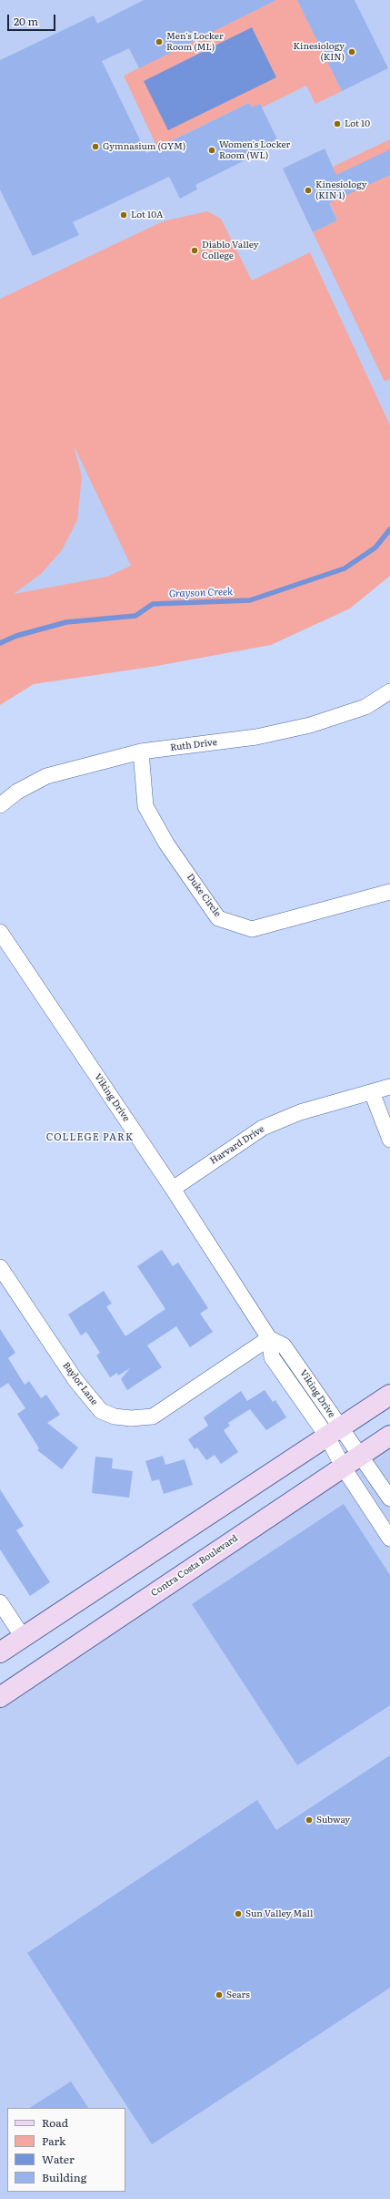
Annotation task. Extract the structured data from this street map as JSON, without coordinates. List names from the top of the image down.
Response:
{
  "streets": {
    "main road": ["Contra Costa Boulevard"],
    "street": [
      "Ruth Drive",
      "Duke Circle",
      "Viking Drive",
      "Harvard Drive",
      "Baylor Lane"
    ]
  },
  "crossings": [
    ["Ruth Drive", "Duke Circle"],
    ["Viking Drive", "Harvard Drive"],
    ["Viking Drive", "Baylor Lane"],
    ["Viking Drive", "Contra Costa Boulevard"]
  ],
  "districts": ["COLLEGE PARK"],
  "water": ["Grayson Creek"],
  "places": [
    "Men's Locker Room (ML)",
    "Kinesiology (KIN)",
    "Lot 10",
    "Gymnasium (GYM)",
    "Women's Locker Room (WL)",
    "Kinesiology (KIN 1)",
    "Lot 10A",
    "Diablo Valley College",
    "Subway",
    "Sun Valley Mall",
    "Sears"
  ],
  "legend": [
    "Road",
    "Park",
    "Water",
    "Building"
  ],
  "scale_bar": "20 m"
}
